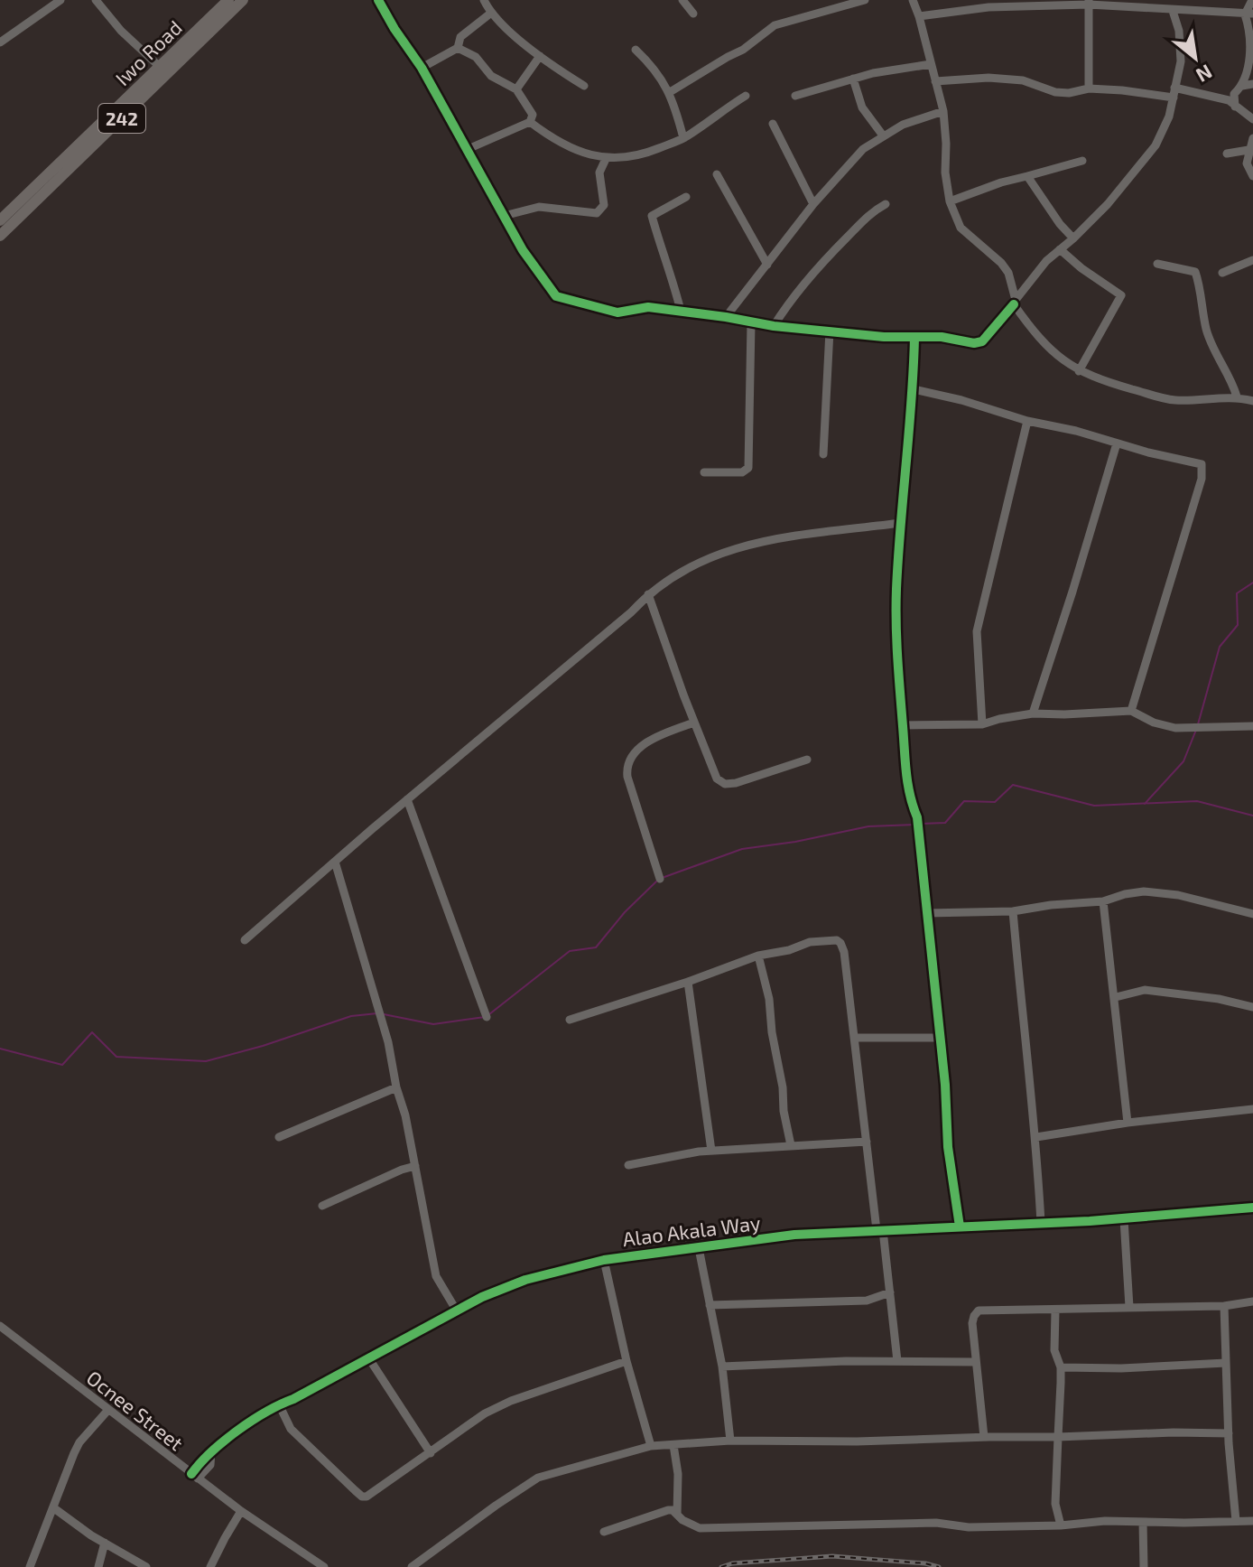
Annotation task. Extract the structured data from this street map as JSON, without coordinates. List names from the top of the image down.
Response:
{
  "streets": {
    "main road": ["Iwo Road", "242"],
    "street": ["Alao Akala Way", "Ocnee Street"]
  },
  "crossings": [
    ["Alao Akala Way", "Ocnee Street"]
  ],
  "north": "bottom right"
}
